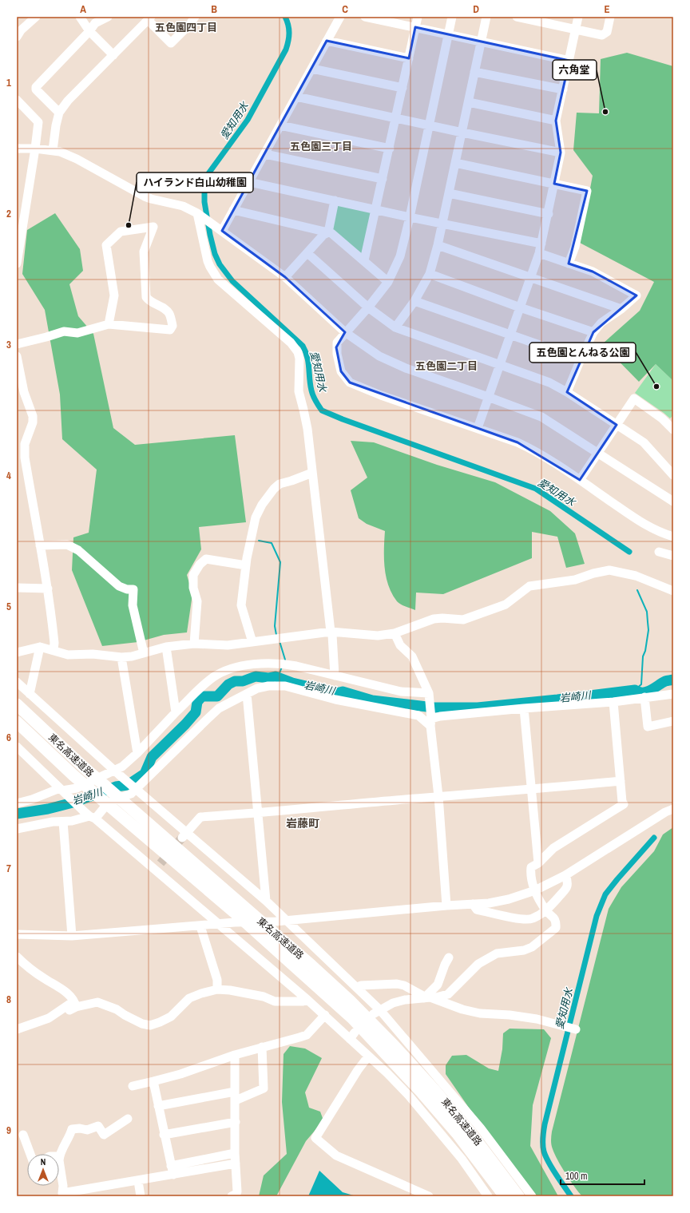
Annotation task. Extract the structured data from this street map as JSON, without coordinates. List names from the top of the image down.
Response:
{
  "streets": {
    "highway": ["東名高速道路"]
  },
  "districts": [
    "五色園四丁目",
    "五色園三丁目",
    "五色園二丁目",
    "岩藤町"
  ],
  "water": ["愛知用水", "岩崎川"],
  "places": ["六角堂", "ハイランド白山幼稚園", "五色園とんねる公園"],
  "scale_bar": "100 m",
  "north": "top",
  "grid": {
    "columns": [
      "A",
      "B",
      "C",
      "D",
      "E"
    ],
    "rows": [
      "1",
      "2",
      "3",
      "4",
      "5",
      "6",
      "7",
      "8",
      "9"
    ]
  }
}
